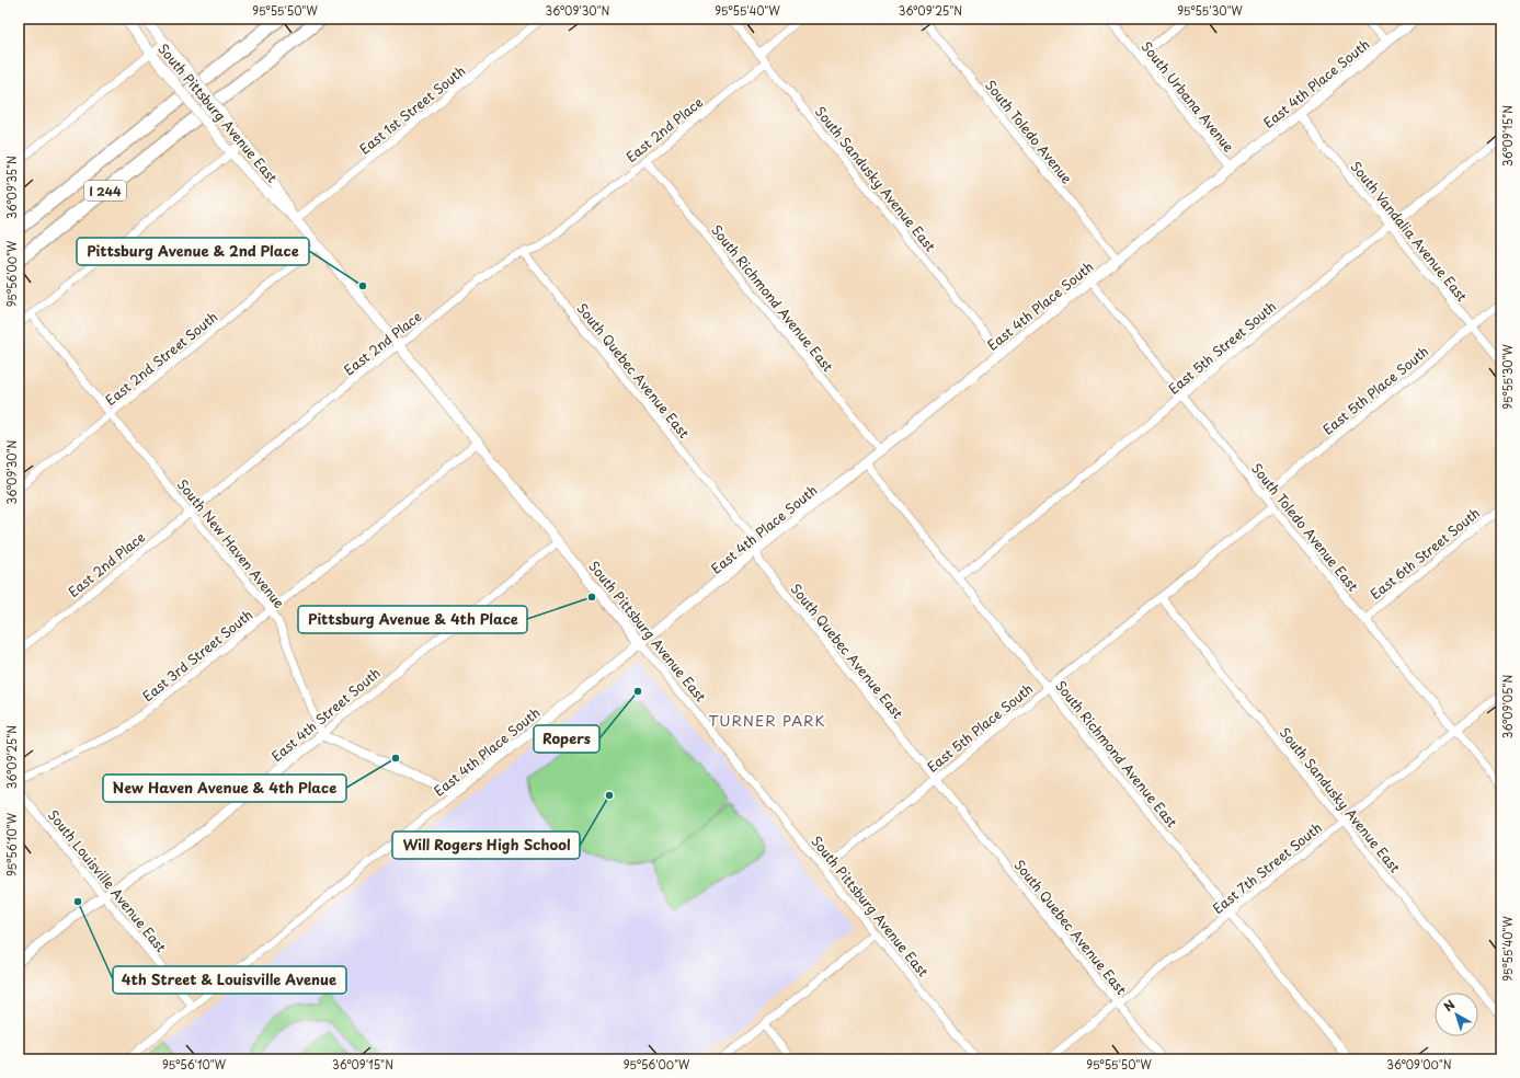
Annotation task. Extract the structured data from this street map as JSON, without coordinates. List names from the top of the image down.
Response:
{
  "streets": {
    "highway": ["I 244"],
    "street": [
      "East 4th Place South",
      "South Urbana Avenue",
      "East 1st Street South",
      "South Pittsburg Avenue East",
      "East 2nd Place",
      "South Toledo Avenue",
      "South Sandusky Avenue East",
      "South Vandalia Avenue East",
      "South Richmond Avenue East",
      "East 5th Street South",
      "East 2nd Street South",
      "South Quebec Avenue East",
      "East 5th Place South",
      "South Toledo Avenue East",
      "South New Haven Avenue",
      "East 6th Street South",
      "East 3rd Street South",
      "East 4th Street South",
      "East 7th Street South",
      "South Louisville Avenue East"
    ]
  },
  "crossings": [
    ["East 4th Place South", "South Urbana Avenue"],
    ["East 4th Place South", "South Pittsburg Avenue East"],
    ["East 4th Place South", "South Toledo Avenue"],
    ["East 4th Place South", "South Sandusky Avenue East"],
    ["East 4th Place South", "South Vandalia Avenue East"],
    ["East 4th Place South", "South Richmond Avenue East"],
    ["East 4th Place South", "South Quebec Avenue East"],
    ["East 4th Place South", "South Toledo Avenue East"],
    ["East 4th Place South", "South Louisville Avenue East"],
    ["East 1st Street South", "South Pittsburg Avenue East"],
    ["South Pittsburg Avenue East", "East 2nd Place"],
    ["South Pittsburg Avenue East", "East 2nd Street South"],
    ["South Pittsburg Avenue East", "East 5th Place South"],
    ["South Pittsburg Avenue East", "East 3rd Street South"],
    ["South Pittsburg Avenue East", "East 4th Street South"],
    ["East 2nd Place", "South Sandusky Avenue East"],
    ["East 2nd Place", "South Richmond Avenue East"],
    ["East 2nd Place", "South Quebec Avenue East"],
    ["East 2nd Place", "South New Haven Avenue"],
    ["South Sandusky Avenue East", "East 5th Place South"],
    ["South Sandusky Avenue East", "East 7th Street South"],
    ["South Vandalia Avenue East", "East 5th Street South"],
    ["South Vandalia Avenue East", "East 5th Place South"],
    ["South Richmond Avenue East", "East 5th Street South"],
    ["South Richmond Avenue East", "East 5th Place South"],
    ["South Richmond Avenue East", "East 7th Street South"],
    ["East 5th Street South", "South Toledo Avenue East"],
    ["East 2nd Street South", "South New Haven Avenue"],
    ["South Quebec Avenue East", "East 5th Place South"],
    ["South Quebec Avenue East", "East 7th Street South"],
    ["East 5th Place South", "South Toledo Avenue East"],
    ["South Toledo Avenue East", "East 6th Street South"],
    ["South Toledo Avenue East", "East 7th Street South"],
    ["South New Haven Avenue", "East 3rd Street South"],
    ["South New Haven Avenue", "East 4th Street South"],
    ["East 4th Street South", "South Louisville Avenue East"]
  ],
  "districts": ["TURNER PARK"],
  "places": [
    "Pittsburg Avenue & 2nd Place",
    "Pittsburg Avenue & 4th Place",
    "Ropers",
    "New Haven Avenue & 4th Place",
    "Will Rogers High School",
    "4th Street & Louisville Avenue"
  ],
  "north": "top left",
  "coordinates": [
    "95°55'50\"W",
    "36°09'30\"N",
    "95°55'40\"W",
    "36°09'25\"N",
    "95°55'30\"W",
    "36°09'15\"N",
    "36°09'35\"N",
    "95°56'00\"W",
    "36°09'05\"N",
    "95°56'10\"W",
    "36°09'00\"N"
  ]
}
